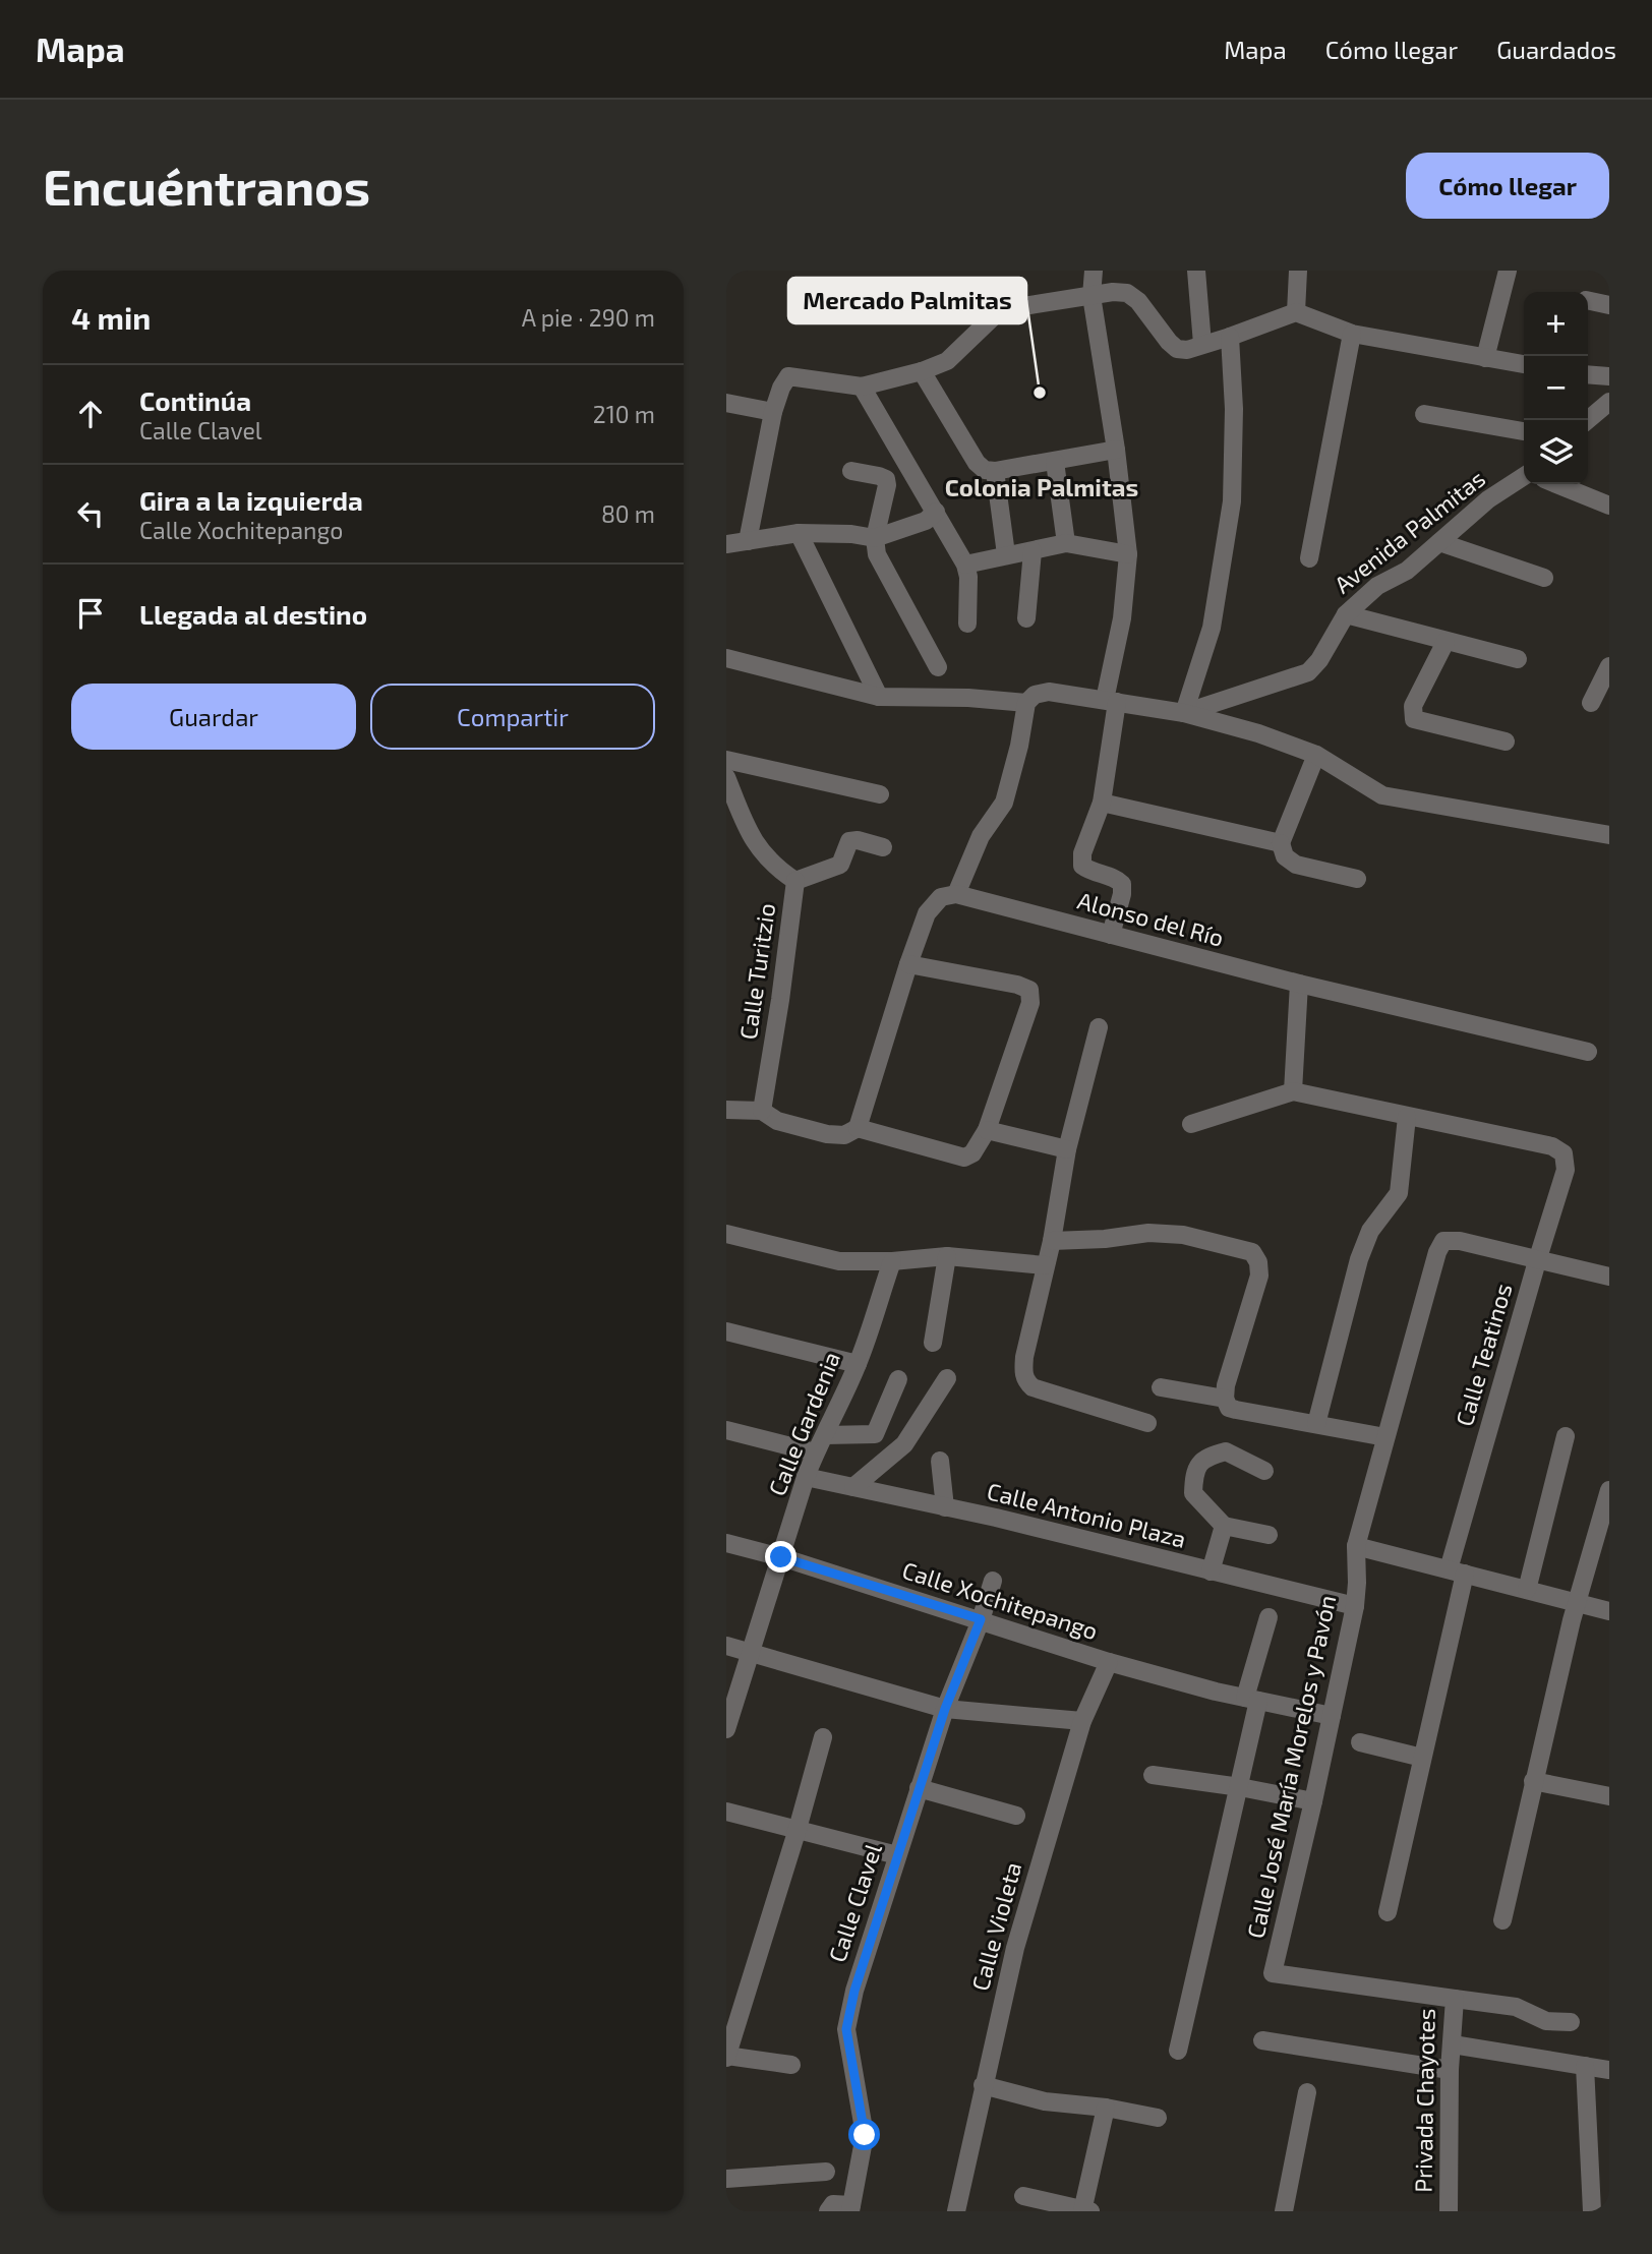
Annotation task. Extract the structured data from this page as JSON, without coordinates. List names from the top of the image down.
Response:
{
  "streets": {
    "street": [
      "Avenida Palmitas",
      "Alonso del Río",
      "Calle Turitzio",
      "Calle Teatinos",
      "Calle Gardenia",
      "Calle Antonio Plaza",
      "Calle Xochitepango",
      "Calle José María Morelos y Pavón",
      "Calle Clavel",
      "Calle Violeta",
      "Privada Chayotes"
    ]
  },
  "crossings": [
    ["Calle Teatinos", "Calle José María Morelos y Pavón"],
    ["Calle Gardenia", "Calle Antonio Plaza"],
    ["Calle Gardenia", "Calle Xochitepango"],
    ["Calle Antonio Plaza", "Calle José María Morelos y Pavón"],
    ["Calle Xochitepango", "Calle José María Morelos y Pavón"],
    ["Calle Xochitepango", "Calle Clavel"],
    ["Calle Xochitepango", "Calle Violeta"],
    ["Calle José María Morelos y Pavón", "Privada Chayotes"]
  ],
  "districts": ["Colonia Palmitas"],
  "places": ["Mercado Palmitas"],
  "page": {
    "header": "Mapa",
    "nav": ["Mapa", "Cómo llegar", "Guardados"],
    "buttons": [
      "Cómo llegar",
      ["Guardar", "Compartir"]
    ],
    "title": "Encuéntranos",
    "heading": ["4 min", "A pie · 290 m"],
    "map_buttons": ["+", "−"],
    "list": [
      ["Continúa", "Calle Clavel", "210 m"],
      ["Gira a la izquierda", "Calle Xochitepango", "80 m"],
      "Llegada al destino"
    ]
  }
}
